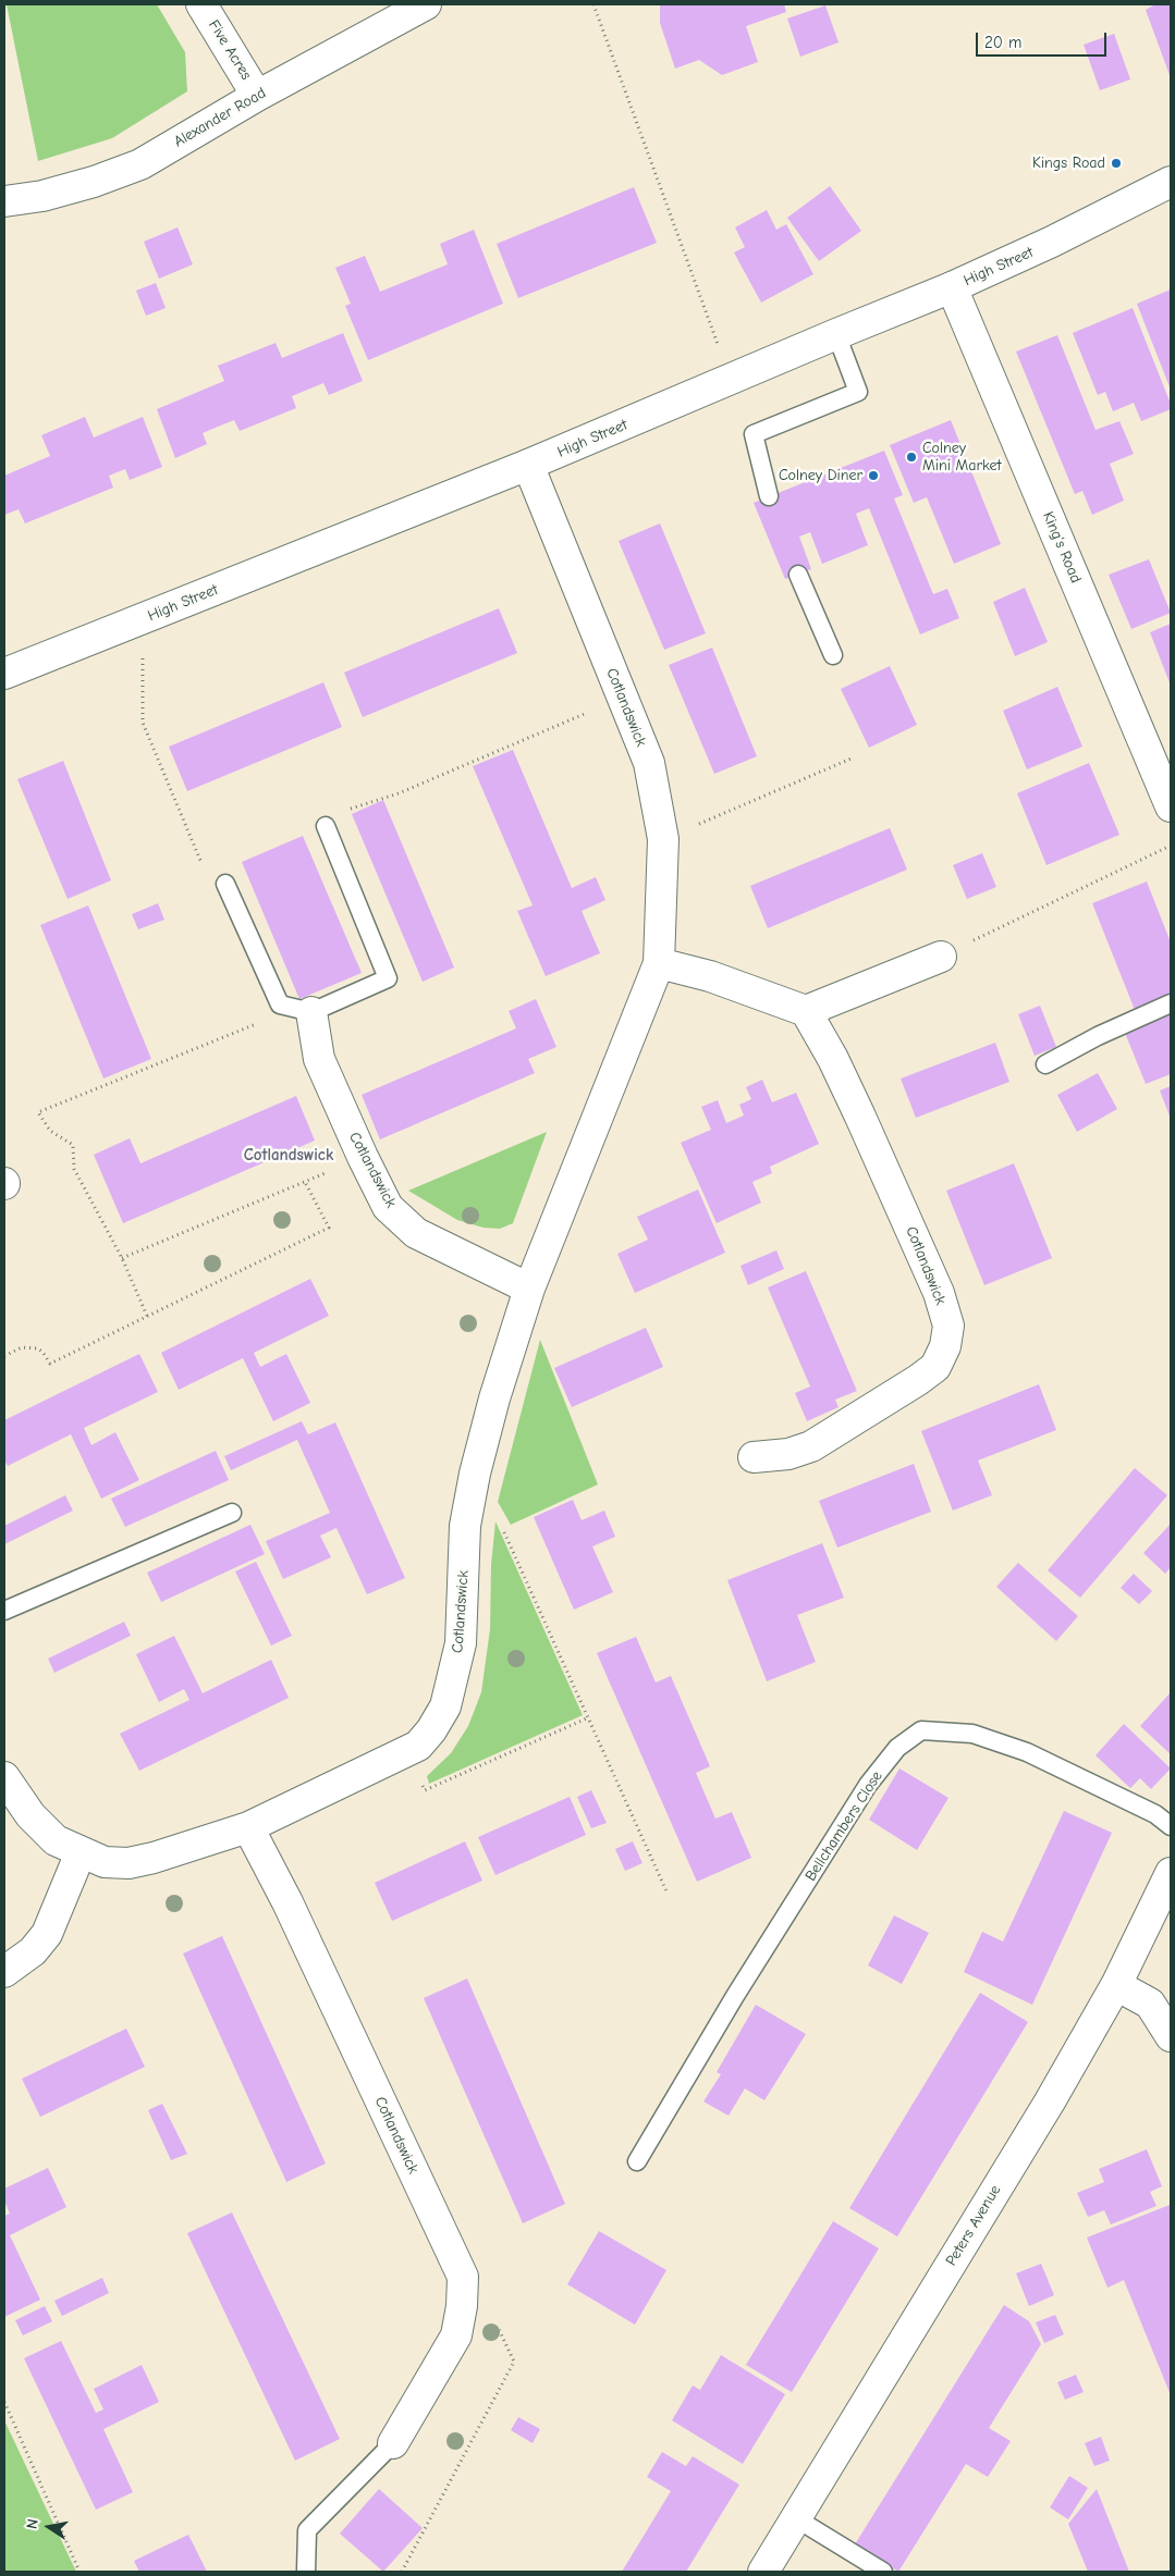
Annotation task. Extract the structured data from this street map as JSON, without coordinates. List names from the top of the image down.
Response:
{
  "streets": {
    "street": [
      "Five Acres",
      "Alexander Road",
      "High Street",
      "King's Road",
      "Cotlandswick",
      "Peters Avenue"
    ],
    "lane": ["Bellchambers Close"]
  },
  "crossings": [
    ["Five Acres", "Alexander Road"],
    ["High Street", "King's Road"],
    ["High Street", "Cotlandswick"]
  ],
  "districts": ["Cotlandswick"],
  "places": ["Kings Road", "Colney Mini Market", "Colney Diner"],
  "scale_bar": "20 m",
  "north": "left"
}
